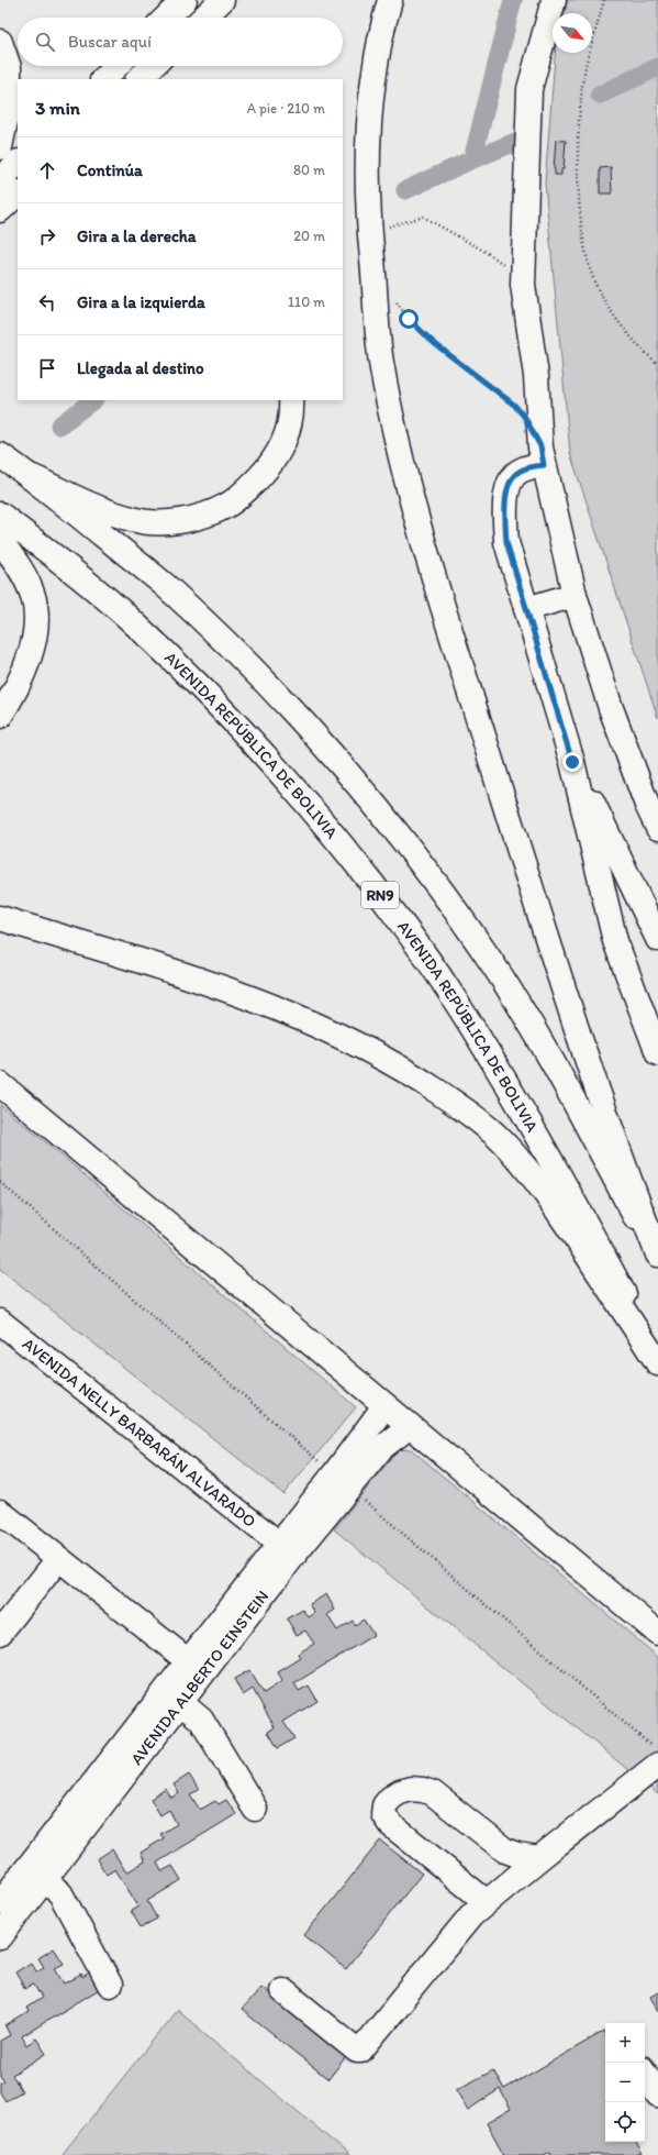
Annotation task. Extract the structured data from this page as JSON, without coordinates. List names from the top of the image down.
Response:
{
  "streets": {
    "main road": [
      "AVENIDA REPÚBLICA DE BOLIVIA",
      "RN9",
      "AVENIDA NELLY BARBARÁN ALVARADO",
      "AVENIDA ALBERTO EINSTEIN"
    ]
  },
  "crossings": [
    ["AVENIDA NELLY BARBARÁN ALVARADO", "AVENIDA ALBERTO EINSTEIN"]
  ],
  "north": "bottom right",
  "page": {
    "search": "Buscar aquí",
    "heading": ["3 min", "A pie · 210 m"],
    "list": [
      ["Continúa", "80 m"],
      ["Gira a la derecha", "20 m"],
      ["Gira a la izquierda", "110 m"],
      "Llegada al destino"
    ],
    "map_buttons": ["+", "−"]
  }
}
